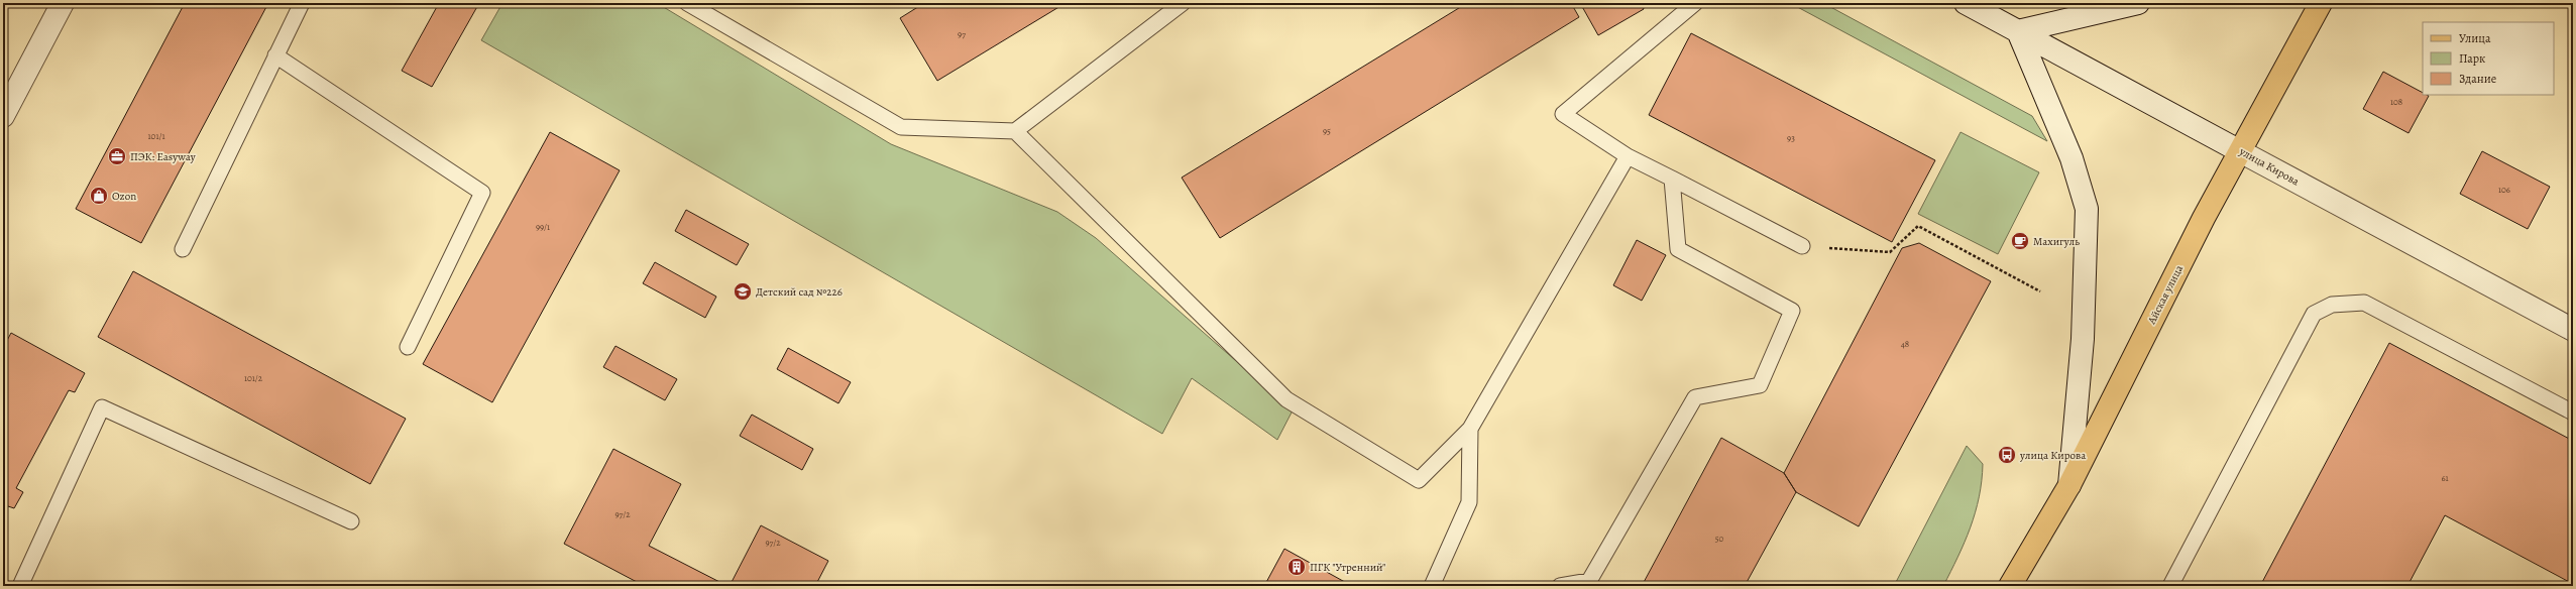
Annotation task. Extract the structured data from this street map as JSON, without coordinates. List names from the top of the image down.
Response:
{
  "streets": {
    "main road": ["улица Кирова", "Айская улица"]
  },
  "crossings": [
    ["улица Кирова", "Айская улица"]
  ],
  "places": {
    "office": ["ПЭК: Easyway"],
    "shop": ["Ozon"],
    "cafe": ["Махигуль"],
    "school or university": ["Детский сад №226"],
    "bus stop": ["улица Кирова"],
    "building": ["ПГК \"Утренний\""]
  },
  "house_numbers": [
    "97",
    "108",
    "95",
    "101/1",
    "93",
    "106",
    "99/1",
    "48",
    "101/2",
    "61",
    "97/2",
    "50",
    "97/2"
  ],
  "legend": ["Улица", "Парк", "Здание"]
}
